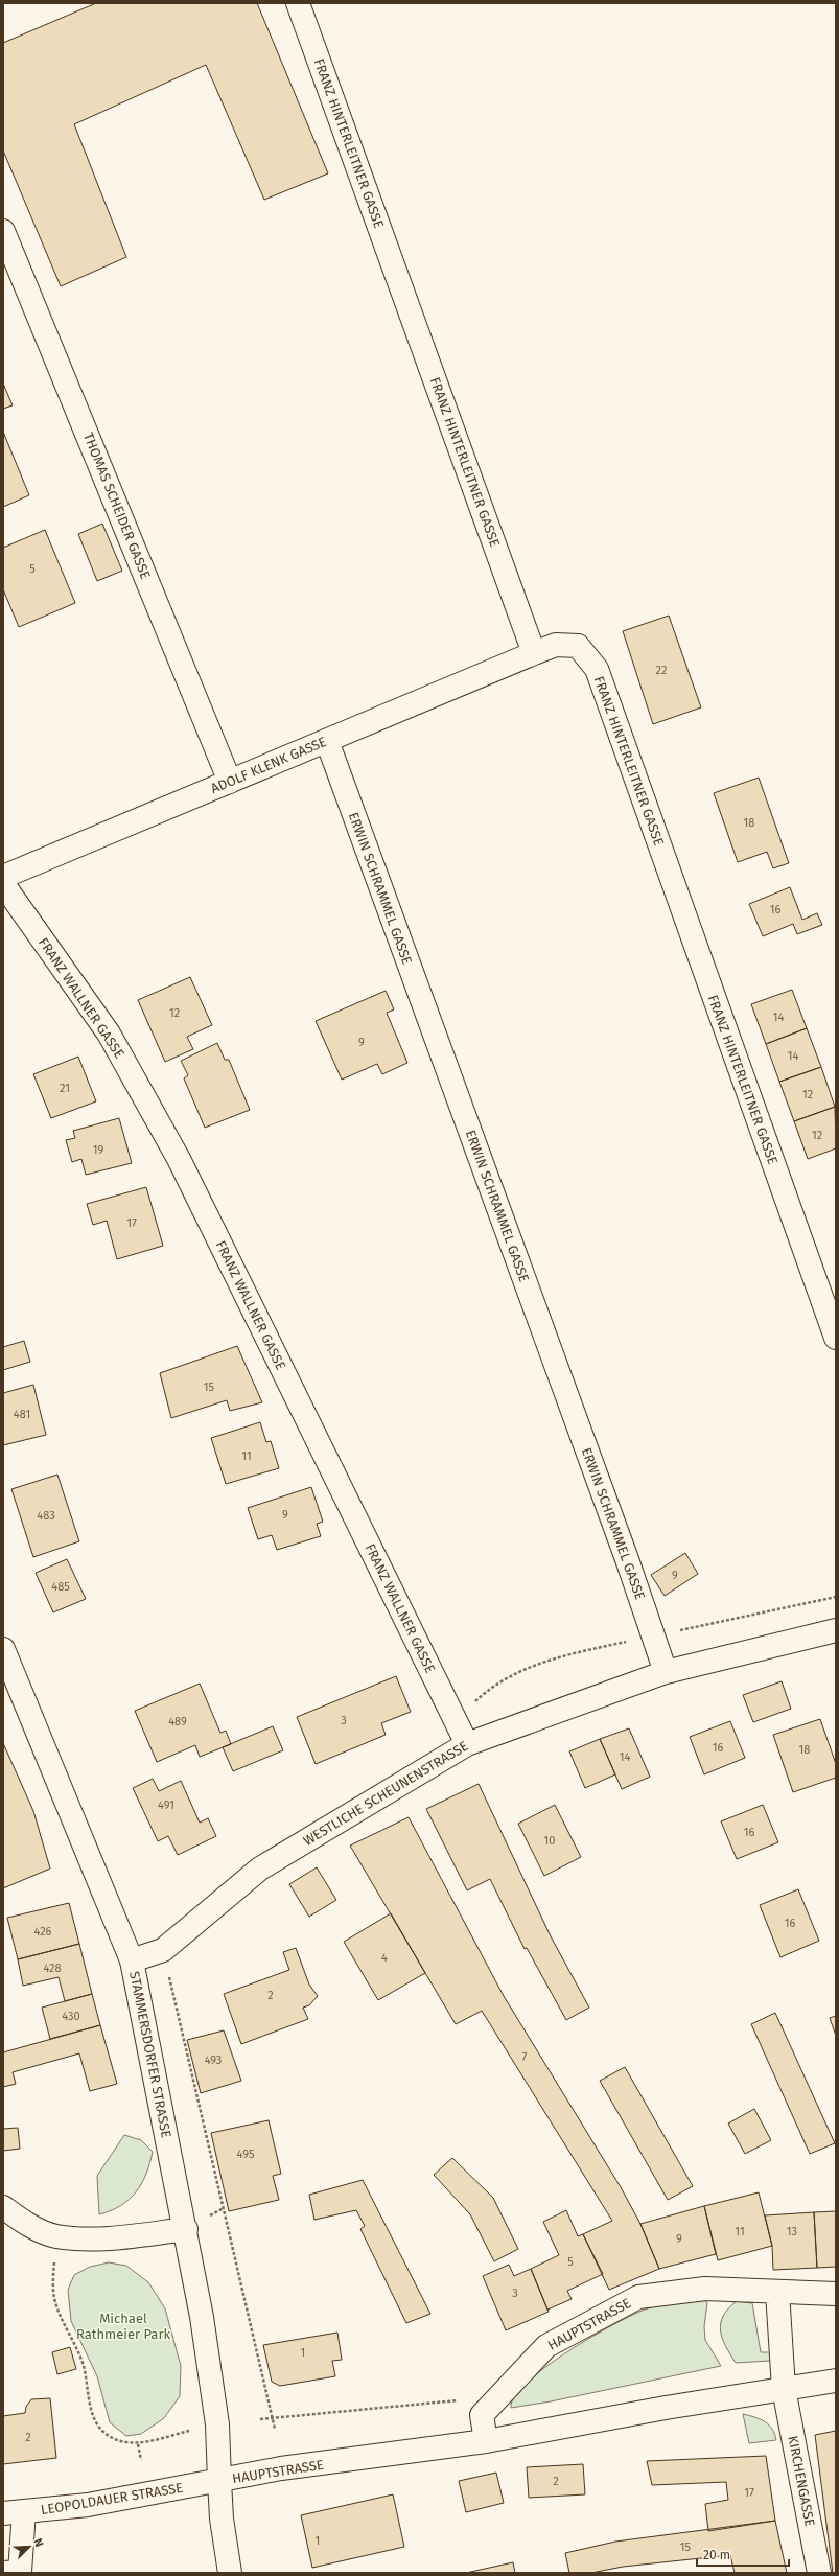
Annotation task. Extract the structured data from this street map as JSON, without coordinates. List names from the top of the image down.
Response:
{
  "streets": {
    "street": [
      "FRANZ HINTERLEITNER GASSE",
      "THOMAS SCHEIDER GASSE",
      "ADOLF KLENK GASSE",
      "ERWIN SCHRAMMEL GASSE",
      "FRANZ WALLNER GASSE",
      "WESTLICHE SCHEUNENSTRASSE",
      "STAMMERSDORFER STRASSE",
      "HAUPTSTRASSE",
      "KIRCHENGASSE",
      "LEOPOLDAUER STRASSE"
    ]
  },
  "crossings": [
    ["FRANZ HINTERLEITNER GASSE", "ADOLF KLENK GASSE"],
    ["THOMAS SCHEIDER GASSE", "ADOLF KLENK GASSE"],
    ["ADOLF KLENK GASSE", "ERWIN SCHRAMMEL GASSE"],
    ["ERWIN SCHRAMMEL GASSE", "WESTLICHE SCHEUNENSTRASSE"],
    ["FRANZ WALLNER GASSE", "WESTLICHE SCHEUNENSTRASSE"],
    ["WESTLICHE SCHEUNENSTRASSE", "STAMMERSDORFER STRASSE"],
    ["STAMMERSDORFER STRASSE", "HAUPTSTRASSE"],
    ["STAMMERSDORFER STRASSE", "LEOPOLDAUER STRASSE"],
    ["HAUPTSTRASSE", "KIRCHENGASSE"],
    ["HAUPTSTRASSE", "LEOPOLDAUER STRASSE"]
  ],
  "parks": ["Michael Rathmeier Park"],
  "house_numbers": [
    "5",
    "22",
    "18",
    "16",
    "12",
    "14",
    "9",
    "14",
    "21",
    "12",
    "12",
    "19",
    "17",
    "15",
    "481",
    "11",
    "9",
    "483",
    "9",
    "485",
    "3",
    "489",
    "16",
    "18",
    "14",
    "491",
    "16",
    "10",
    "16",
    "426",
    "4",
    "428",
    "2",
    "430",
    "7",
    "493",
    "495",
    "11",
    "13",
    "9",
    "5",
    "3",
    "1",
    "2",
    "2",
    "17",
    "1",
    "15"
  ],
  "scale_bar": "20 m",
  "north": "top right"
}
